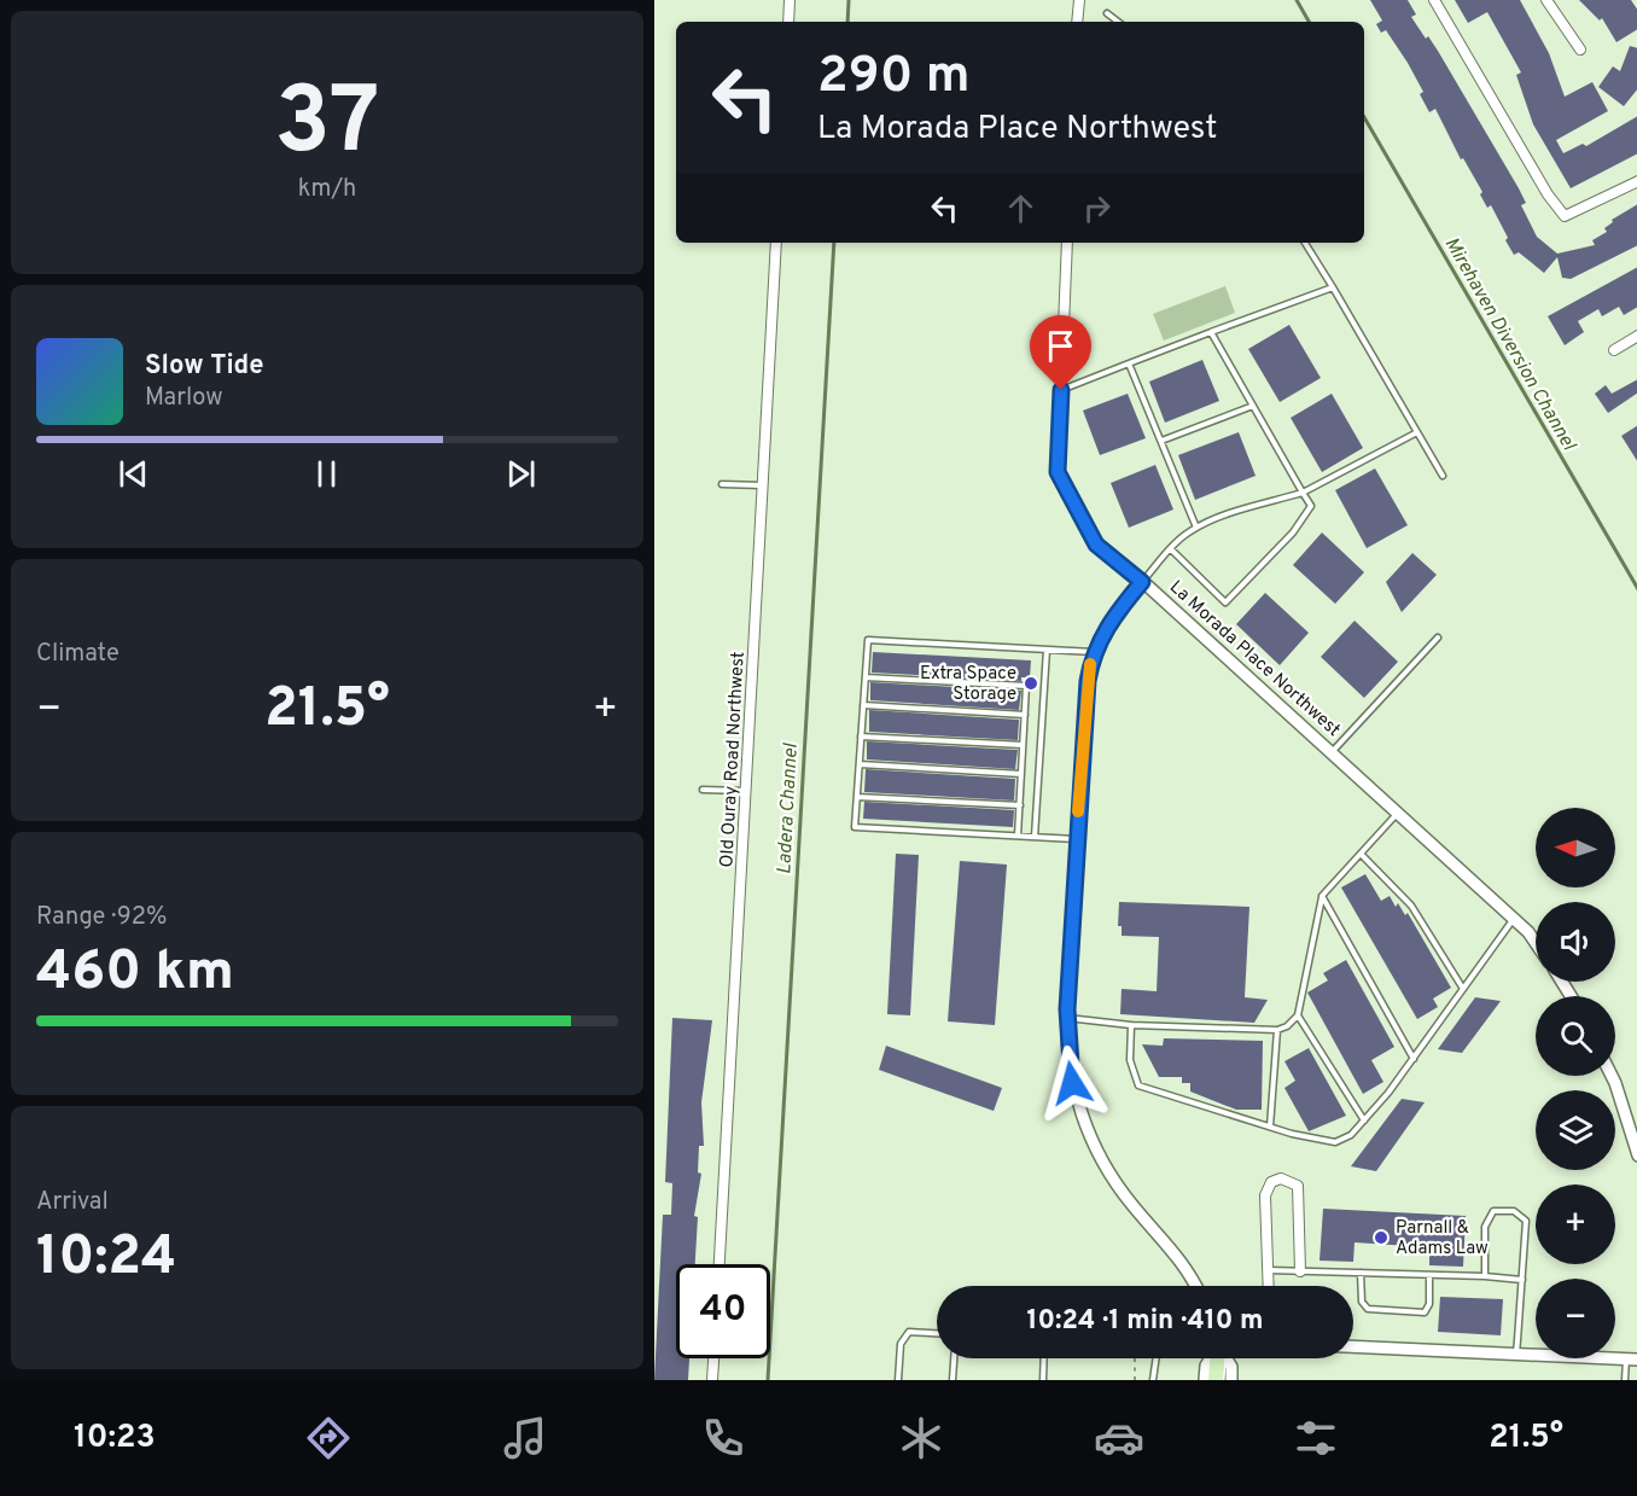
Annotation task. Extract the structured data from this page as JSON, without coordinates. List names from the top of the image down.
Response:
{
  "streets": {
    "street": ["La Morada Place Northwest", "Old Ouray Road Northwest"]
  },
  "water": ["Mirehaven Diversion Channel", "Ladera Channel"],
  "places": ["Extra Space Storage", "Parnall & Adams Law"],
  "north": "left",
  "page": {
    "tile": [
      ["37", "km/h"],
      "Climate",
      ["Range · 92%", "460 km"],
      ["Arrival", "10:24"]
    ],
    "turn": ["290 m", "La Morada Place Northwest"],
    "song": ["Slow Tide", "Marlow"],
    "heat": ["−", "21.5°", "+"],
    "map_buttons": ["+", "−"],
    "limit": "40",
    "trip": "10:24 · 1 min · 410 m",
    "tabs": ["10:23", "21.5°"]
  }
}
